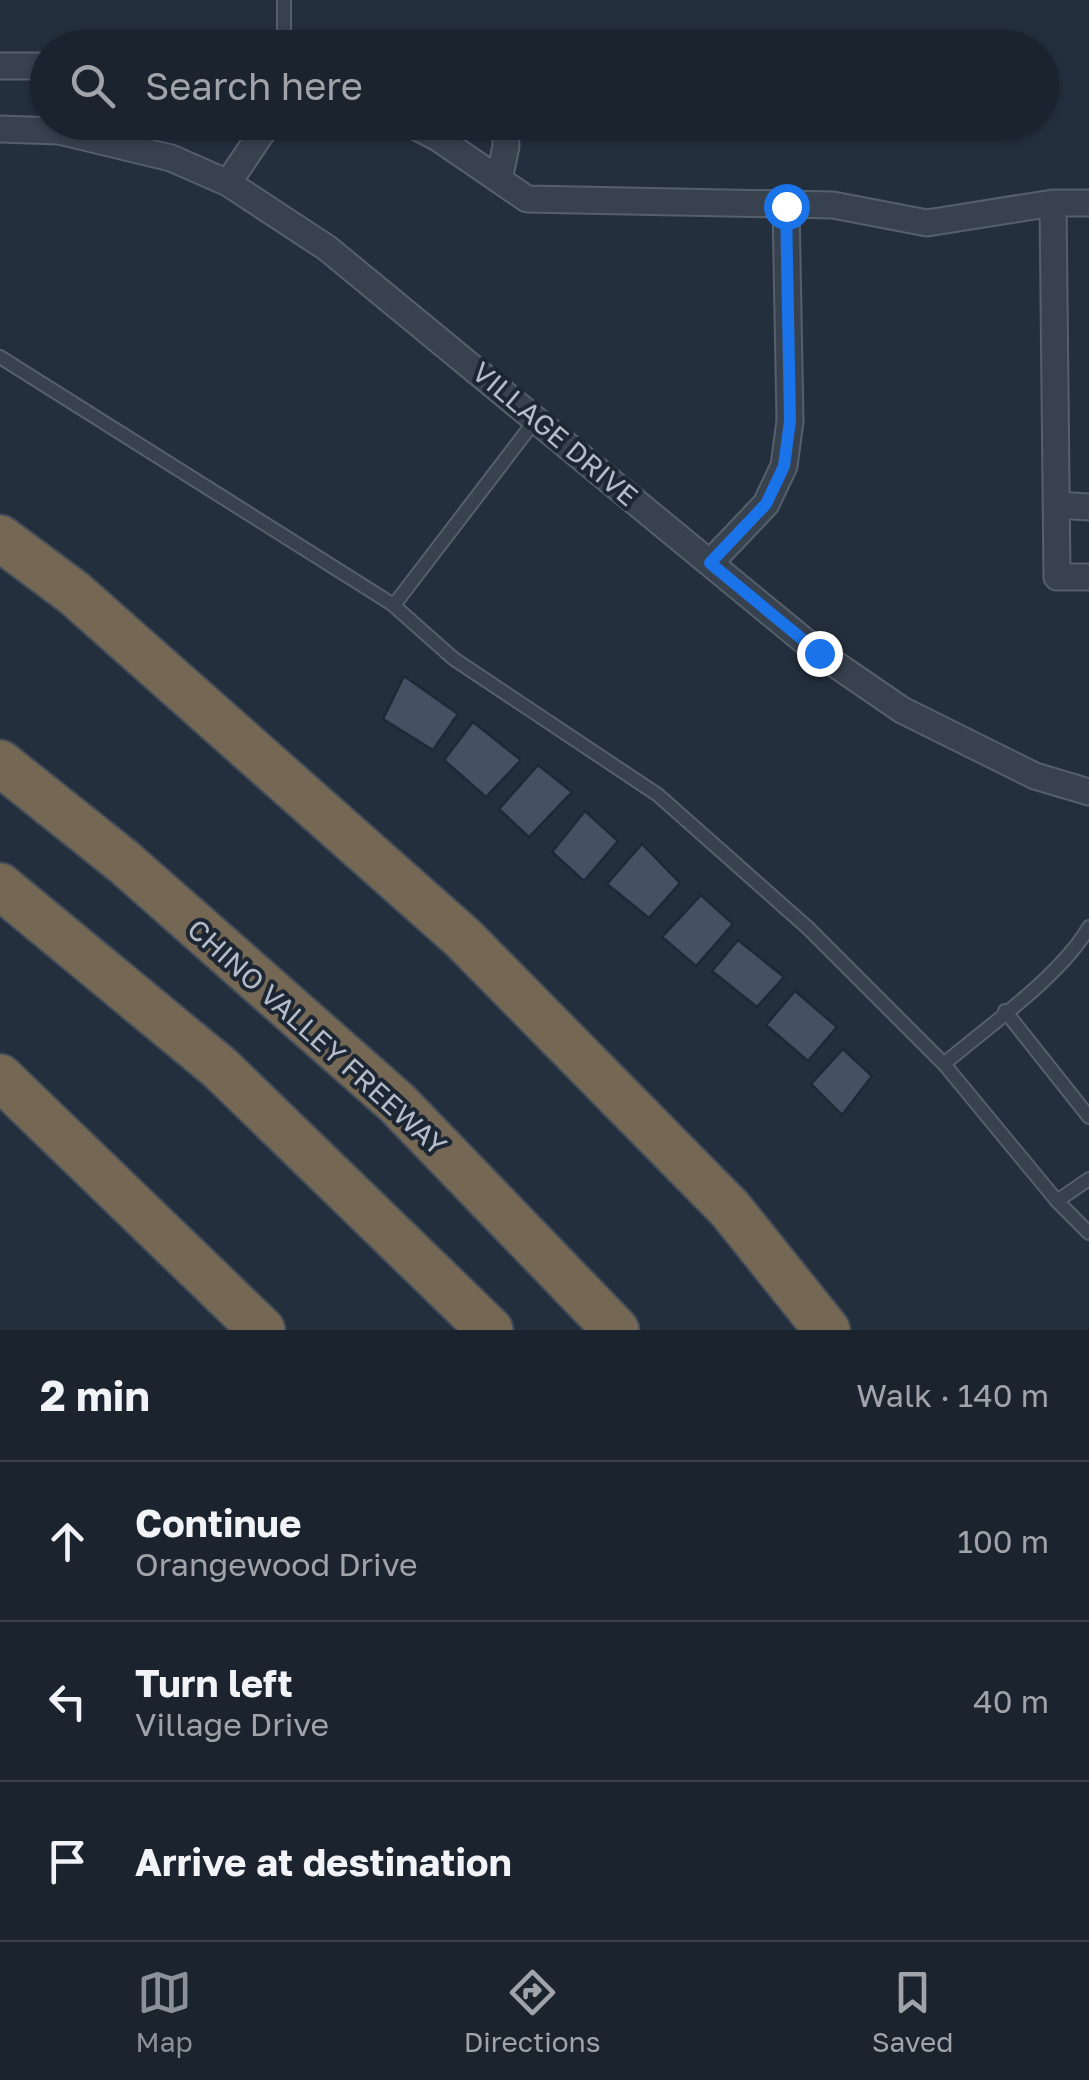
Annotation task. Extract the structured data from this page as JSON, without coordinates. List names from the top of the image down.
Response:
{
  "streets": {
    "highway": ["CHINO VALLEY FREEWAY"],
    "street": ["VILLAGE DRIVE"]
  },
  "page": {
    "search": "Search here",
    "heading": ["2 min", "Walk · 140 m"],
    "list": [
      ["Continue", "Orangewood Drive", "100 m"],
      ["Turn left", "Village Drive", "40 m"],
      "Arrive at destination"
    ],
    "nav": ["Map", "Directions", "Saved"]
  }
}
